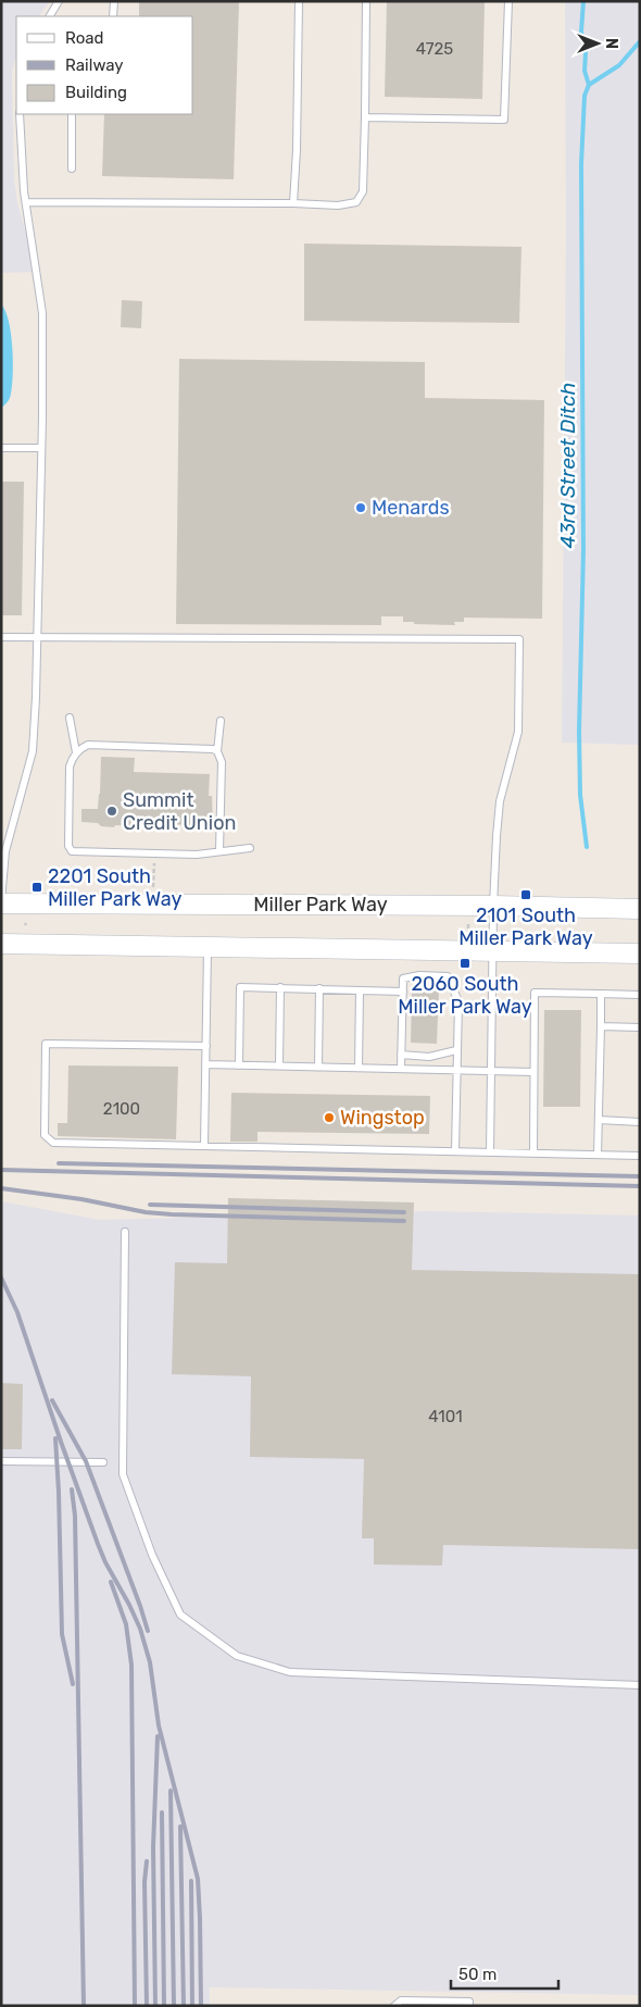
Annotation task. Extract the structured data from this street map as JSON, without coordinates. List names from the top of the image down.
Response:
{
  "streets": {
    "main road": ["Miller Park Way"]
  },
  "water": ["43rd Street Ditch"],
  "places": {
    "other": ["Menards", "Summit Credit Union", "Wingstop"],
    "transit": ["2201 South Miller Park Way", "2101 South Miller Park Way", "2060 South Miller Park Way"]
  },
  "house_numbers": ["4725", "2100", "4101"],
  "legend": ["Road", "Railway", "Building"],
  "scale_bar": "50 m",
  "north": "right"
}
